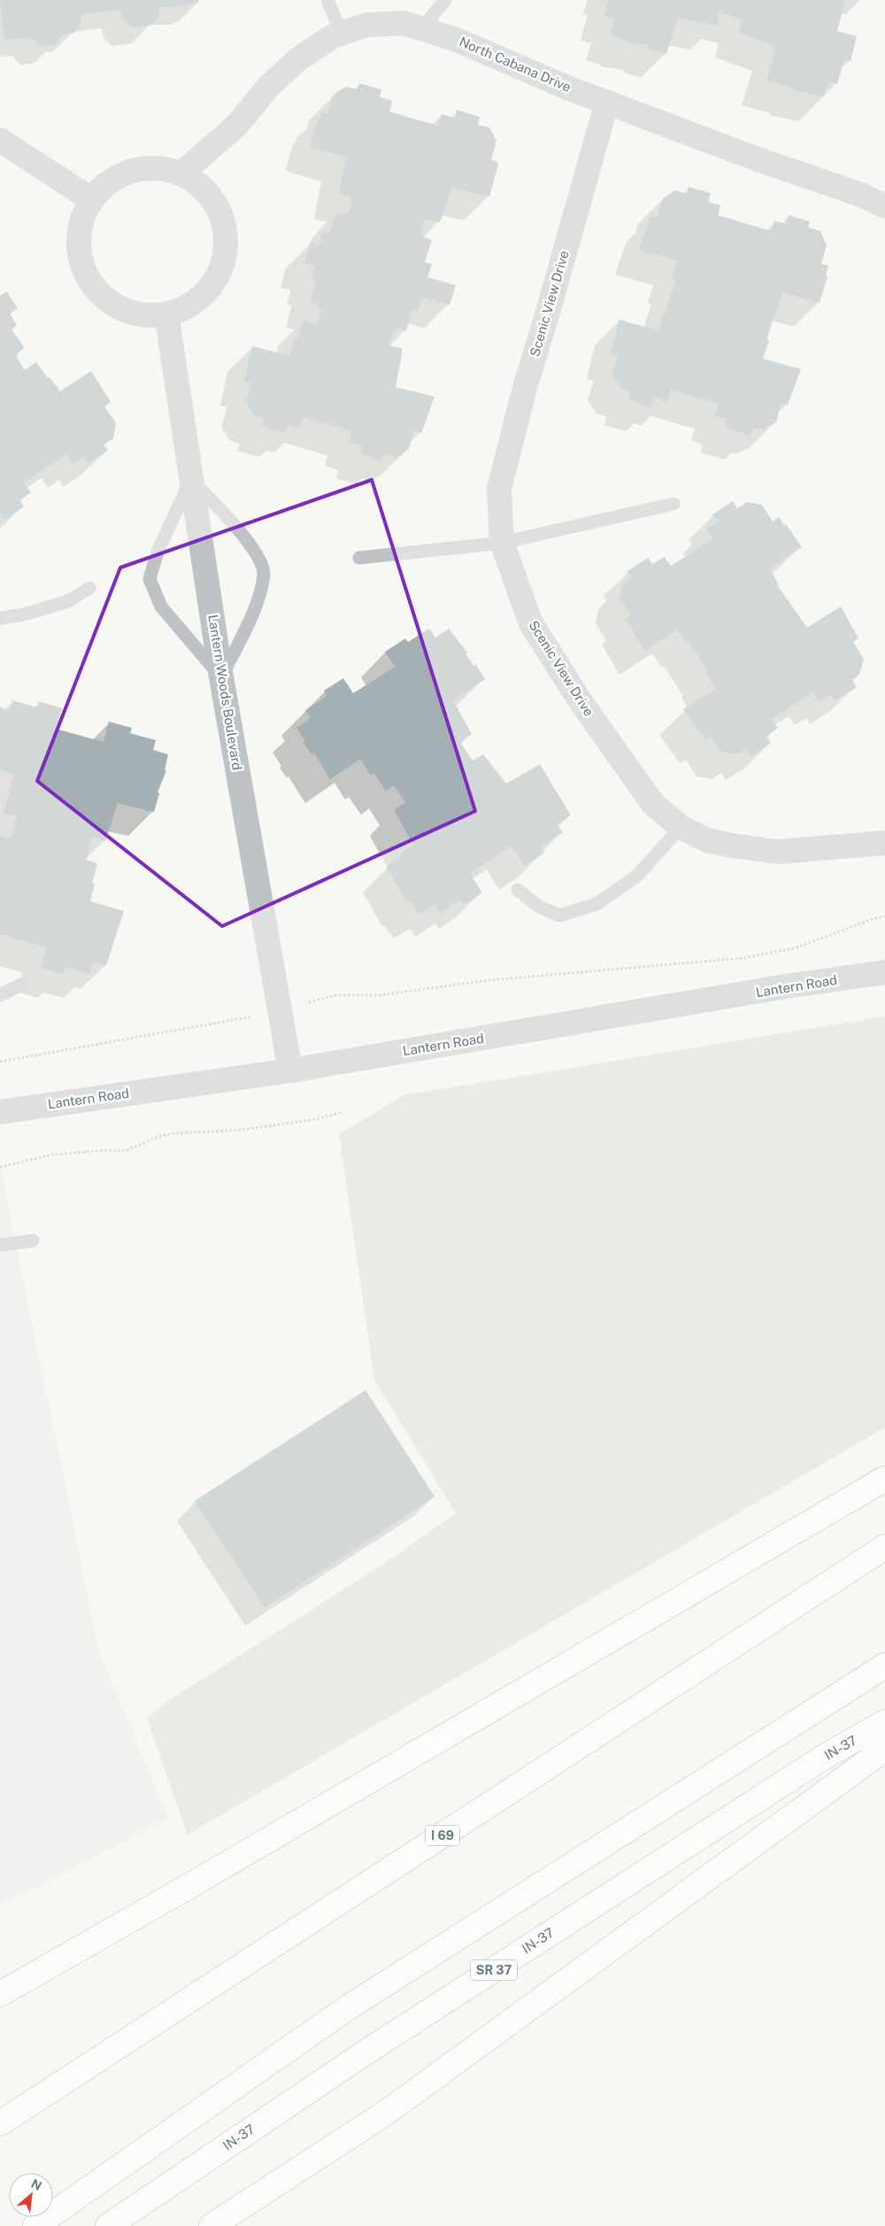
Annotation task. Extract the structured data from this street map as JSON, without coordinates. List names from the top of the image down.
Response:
{
  "streets": {
    "highway": ["IN-37", "I 69", "SR 37"],
    "street": [
      "North Cabana Drive",
      "Scenic View Drive",
      "Lantern Woods Boulevard",
      "Lantern Road"
    ]
  },
  "crossings": [
    ["North Cabana Drive", "Scenic View Drive"],
    ["North Cabana Drive", "Lantern Woods Boulevard"],
    ["Lantern Woods Boulevard", "Lantern Road"]
  ],
  "north": "top right"
}
